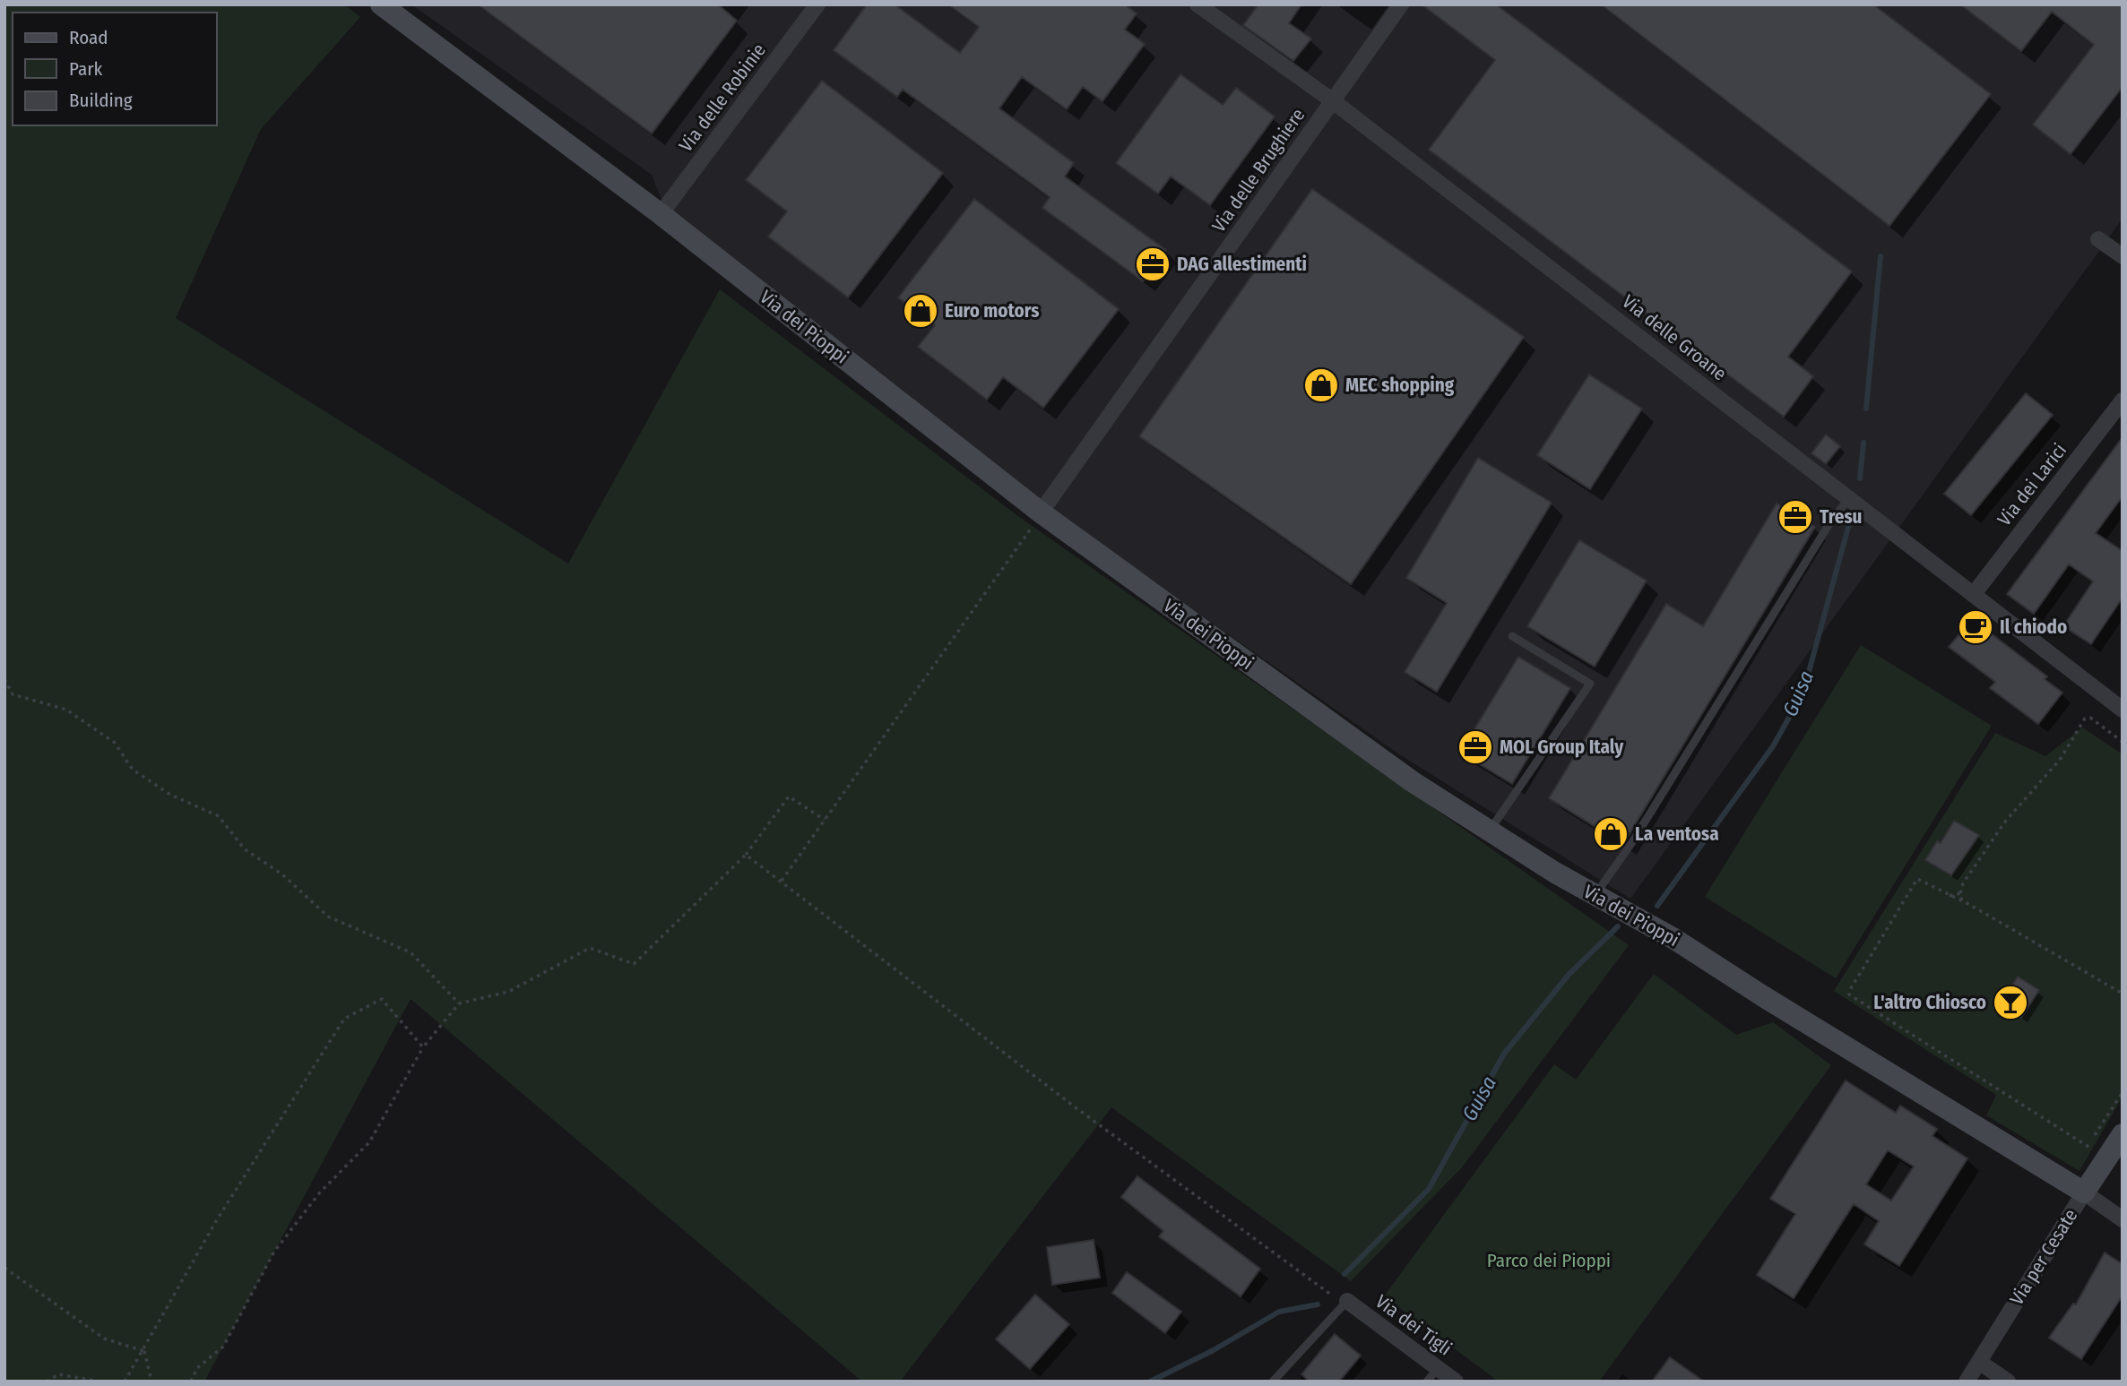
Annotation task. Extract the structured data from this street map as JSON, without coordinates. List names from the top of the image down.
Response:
{
  "streets": {
    "street": [
      "Via delle Robinie",
      "Via delle Brughiere",
      "Via dei Pioppi",
      "Via delle Groane",
      "Via dei Larici",
      "Via per Cesate",
      "Via dei Tigli"
    ]
  },
  "crossings": [
    ["Via delle Robinie", "Via dei Pioppi"],
    ["Via delle Brughiere", "Via dei Pioppi"],
    ["Via delle Brughiere", "Via delle Groane"],
    ["Via dei Pioppi", "Via per Cesate"],
    ["Via delle Groane", "Via dei Larici"]
  ],
  "water": ["Guisa"],
  "parks": ["Parco dei Pioppi"],
  "places": {
    "office": ["DAG allestimenti", "Tresu", "MOL Group Italy"],
    "shop": ["Euro motors", "MEC shopping", "La ventosa"],
    "cafe": ["Il chiodo"],
    "bar": ["L'altro Chiosco"]
  },
  "legend": ["Road", "Park", "Building"]
}
